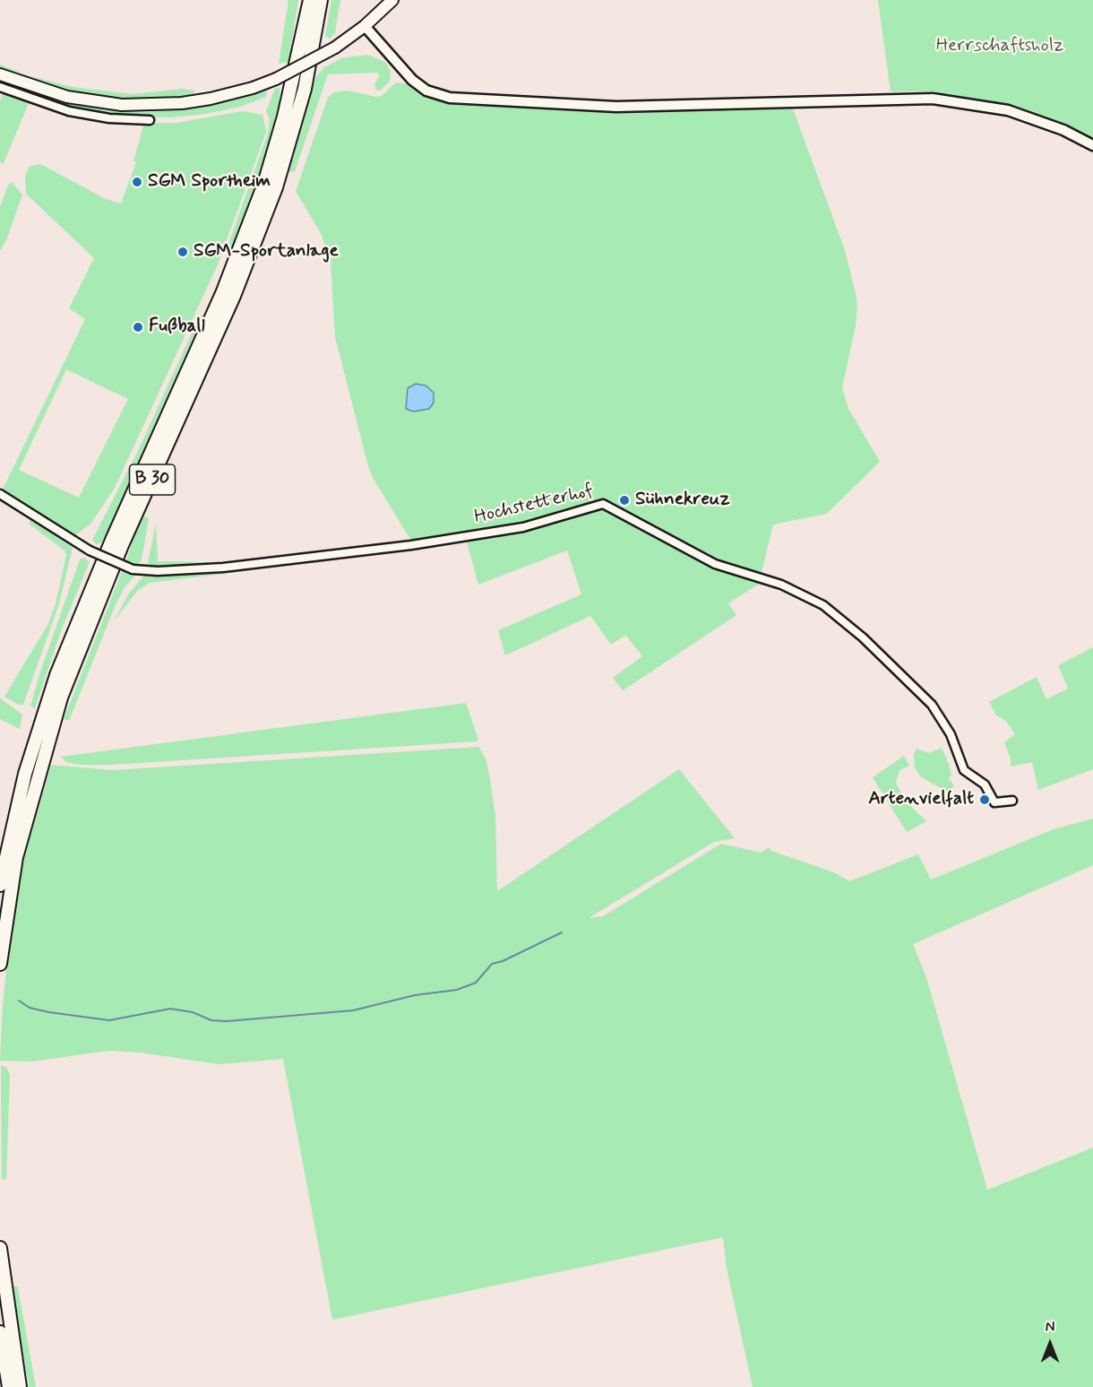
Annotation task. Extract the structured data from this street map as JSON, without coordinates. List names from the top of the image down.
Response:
{
  "streets": {
    "highway": ["B 30"],
    "street": ["Hochstetterhof"]
  },
  "parks": ["Herrschaftsholz"],
  "places": [
    "SGM Sportheim",
    "SGM-Sportanlage",
    "Fußball",
    "Sühnekreuz",
    "Artenvielfalt"
  ],
  "north": "top"
}
